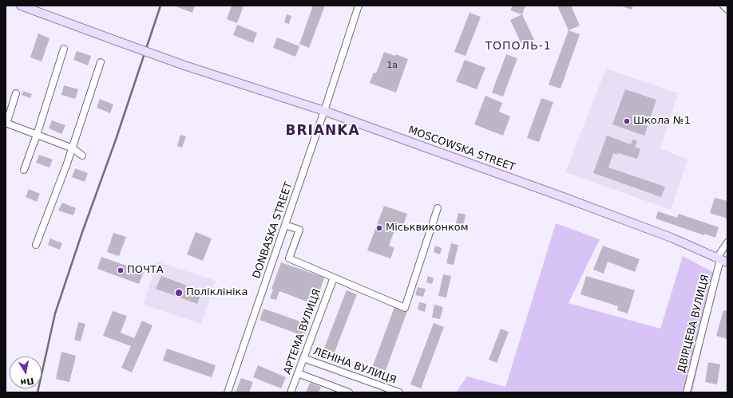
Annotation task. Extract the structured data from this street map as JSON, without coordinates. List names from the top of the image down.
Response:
{
  "streets": {
    "main road": ["MOSCOWSKA STREET"],
    "street": [
      "DONBASKA STREET",
      "ДВІРЦЕВА ВУЛИЦЯ",
      "АРТЕМА ВУЛИЦЯ",
      "ЛЕНІНА ВУЛИЦЯ"
    ]
  },
  "crossings": [
    ["MOSCOWSKA STREET", "DONBASKA STREET"],
    ["MOSCOWSKA STREET", "ДВІРЦЕВА ВУЛИЦЯ"],
    ["АРТЕМА ВУЛИЦЯ", "ЛЕНІНА ВУЛИЦЯ"]
  ],
  "districts": ["ТОПОЛЬ-1", "BRIANKA"],
  "places": [
    "Школа №1",
    "Міськвиконком",
    "ПОЧТА",
    "Поліклініка"
  ],
  "house_numbers": ["1а"],
  "north": "bottom"
}
